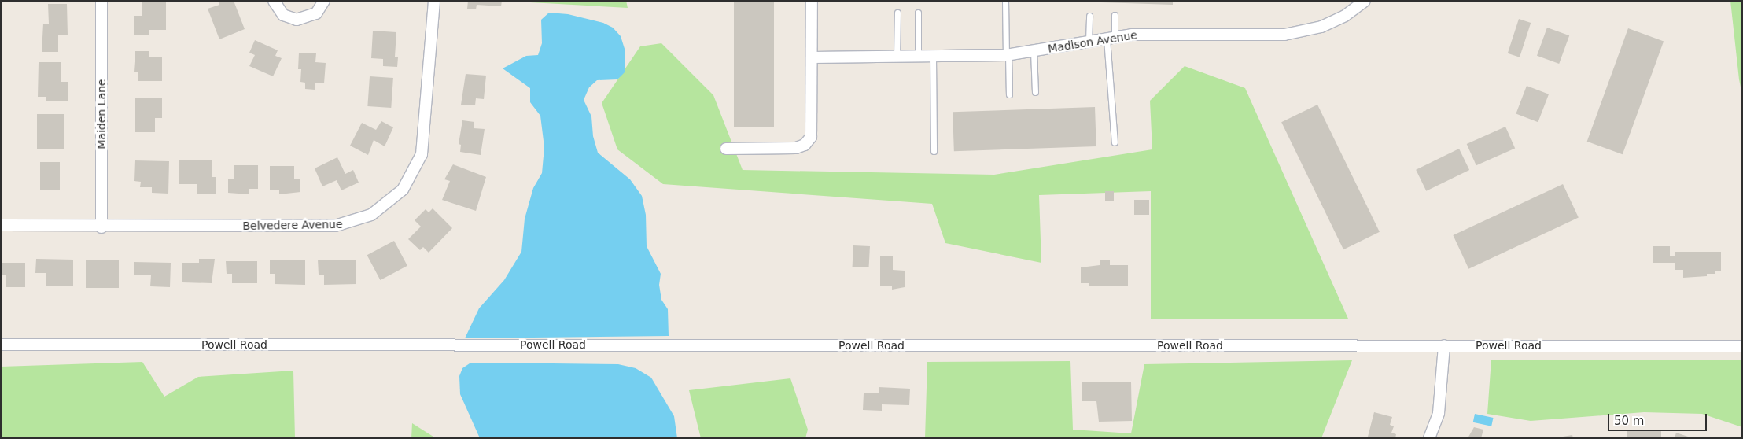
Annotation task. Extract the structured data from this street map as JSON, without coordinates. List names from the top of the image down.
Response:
{
  "streets": {
    "street": [
      "Madison Avenue",
      "Maiden Lane",
      "Belvedere Avenue",
      "Powell Road"
    ]
  },
  "crossings": [
    ["Maiden Lane", "Belvedere Avenue"]
  ],
  "scale_bar": "50 m"
}
